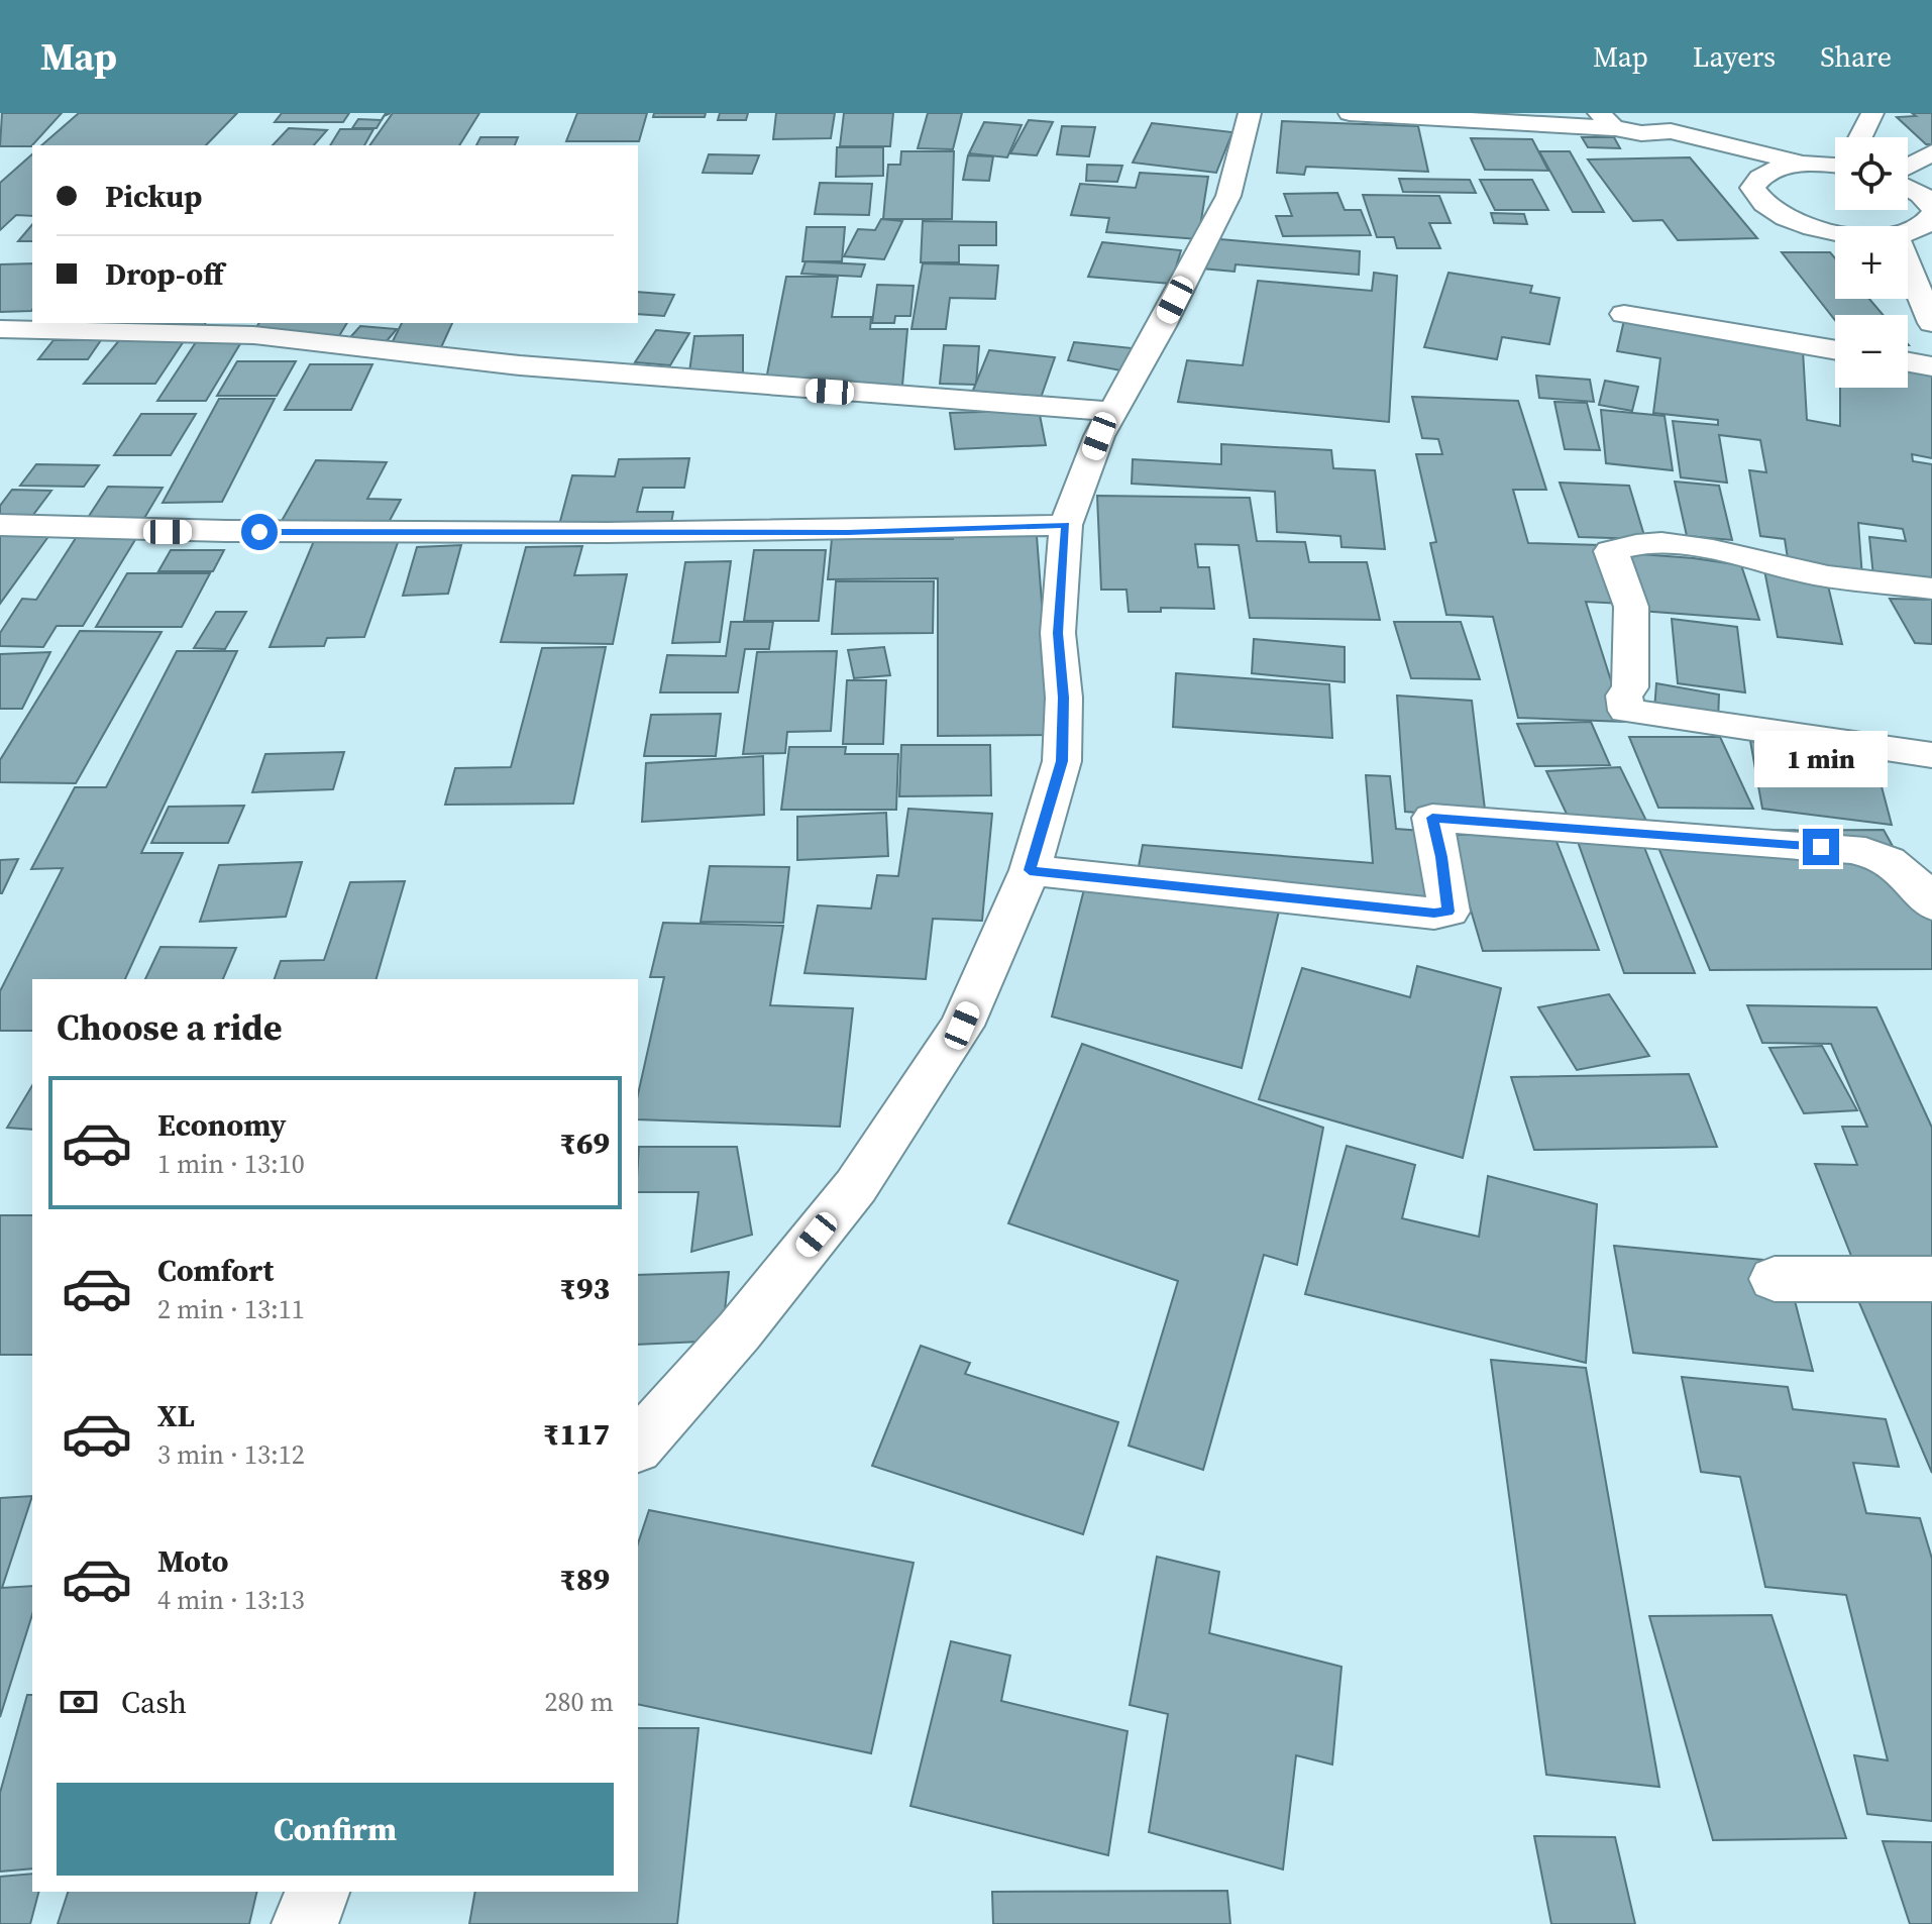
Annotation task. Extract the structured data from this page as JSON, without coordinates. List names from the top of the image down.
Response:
{
  "page": {
    "header": "Map",
    "nav": ["Map", "Layers", "Share"],
    "map_buttons": ["+", "−"],
    "banner": ["Pickup", "Drop-off"],
    "bubble": "1 min",
    "heading": "Choose a ride",
    "list": [
      {
        "name": "Economy",
        "note": "1 min · 13:10",
        "value": "₹69"
      },
      {
        "name": "Comfort",
        "note": "2 min · 13:11",
        "value": "₹93"
      },
      {
        "name": "XL",
        "note": "3 min · 13:12",
        "value": "₹117"
      },
      {
        "name": "Moto",
        "note": "4 min · 13:13",
        "value": "₹89"
      }
    ],
    "pay": ["Cash", "280 m"],
    "buttons": "Confirm"
  }
}
